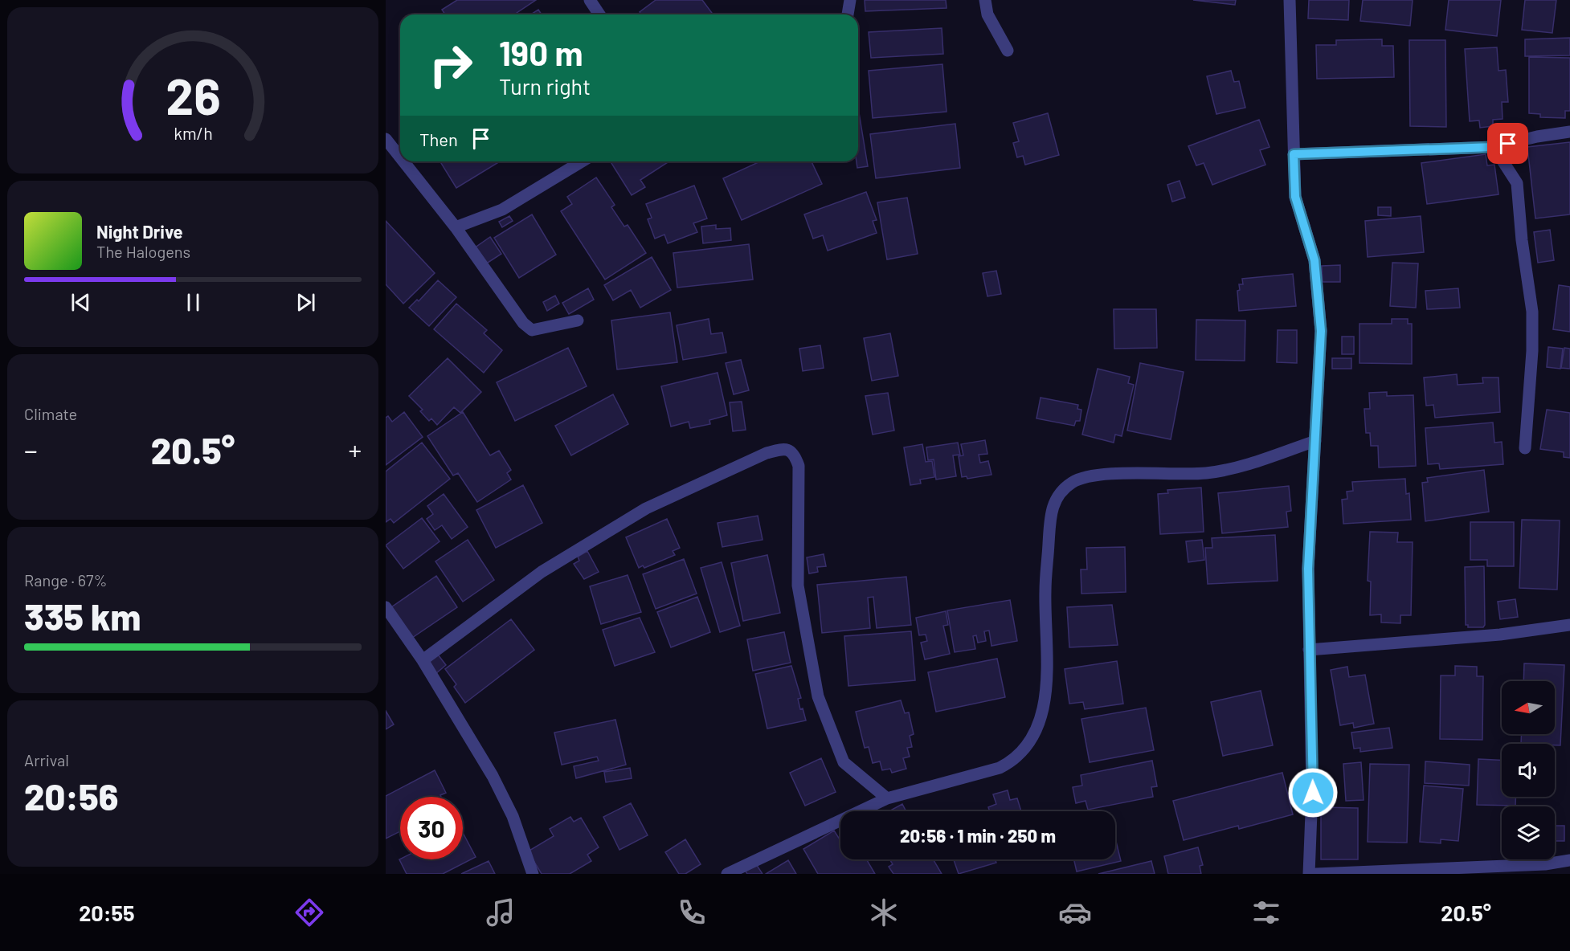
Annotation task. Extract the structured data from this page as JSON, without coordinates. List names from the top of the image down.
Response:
{
  "north": "left",
  "page": {
    "turn": ["190 m", "Turn right"],
    "then": "Then",
    "song": ["Night Drive", "The Halogens"],
    "tile": [
      "Climate",
      ["Range · 67%", "335 km"],
      ["Arrival", "20:56"]
    ],
    "heat": ["−", "20.5°", "+"],
    "limit": "30",
    "trip": "20:56 · 1 min · 250 m",
    "tabs": ["20:55", "20.5°"],
    "gauge": ["26", "km/h"]
  }
}
